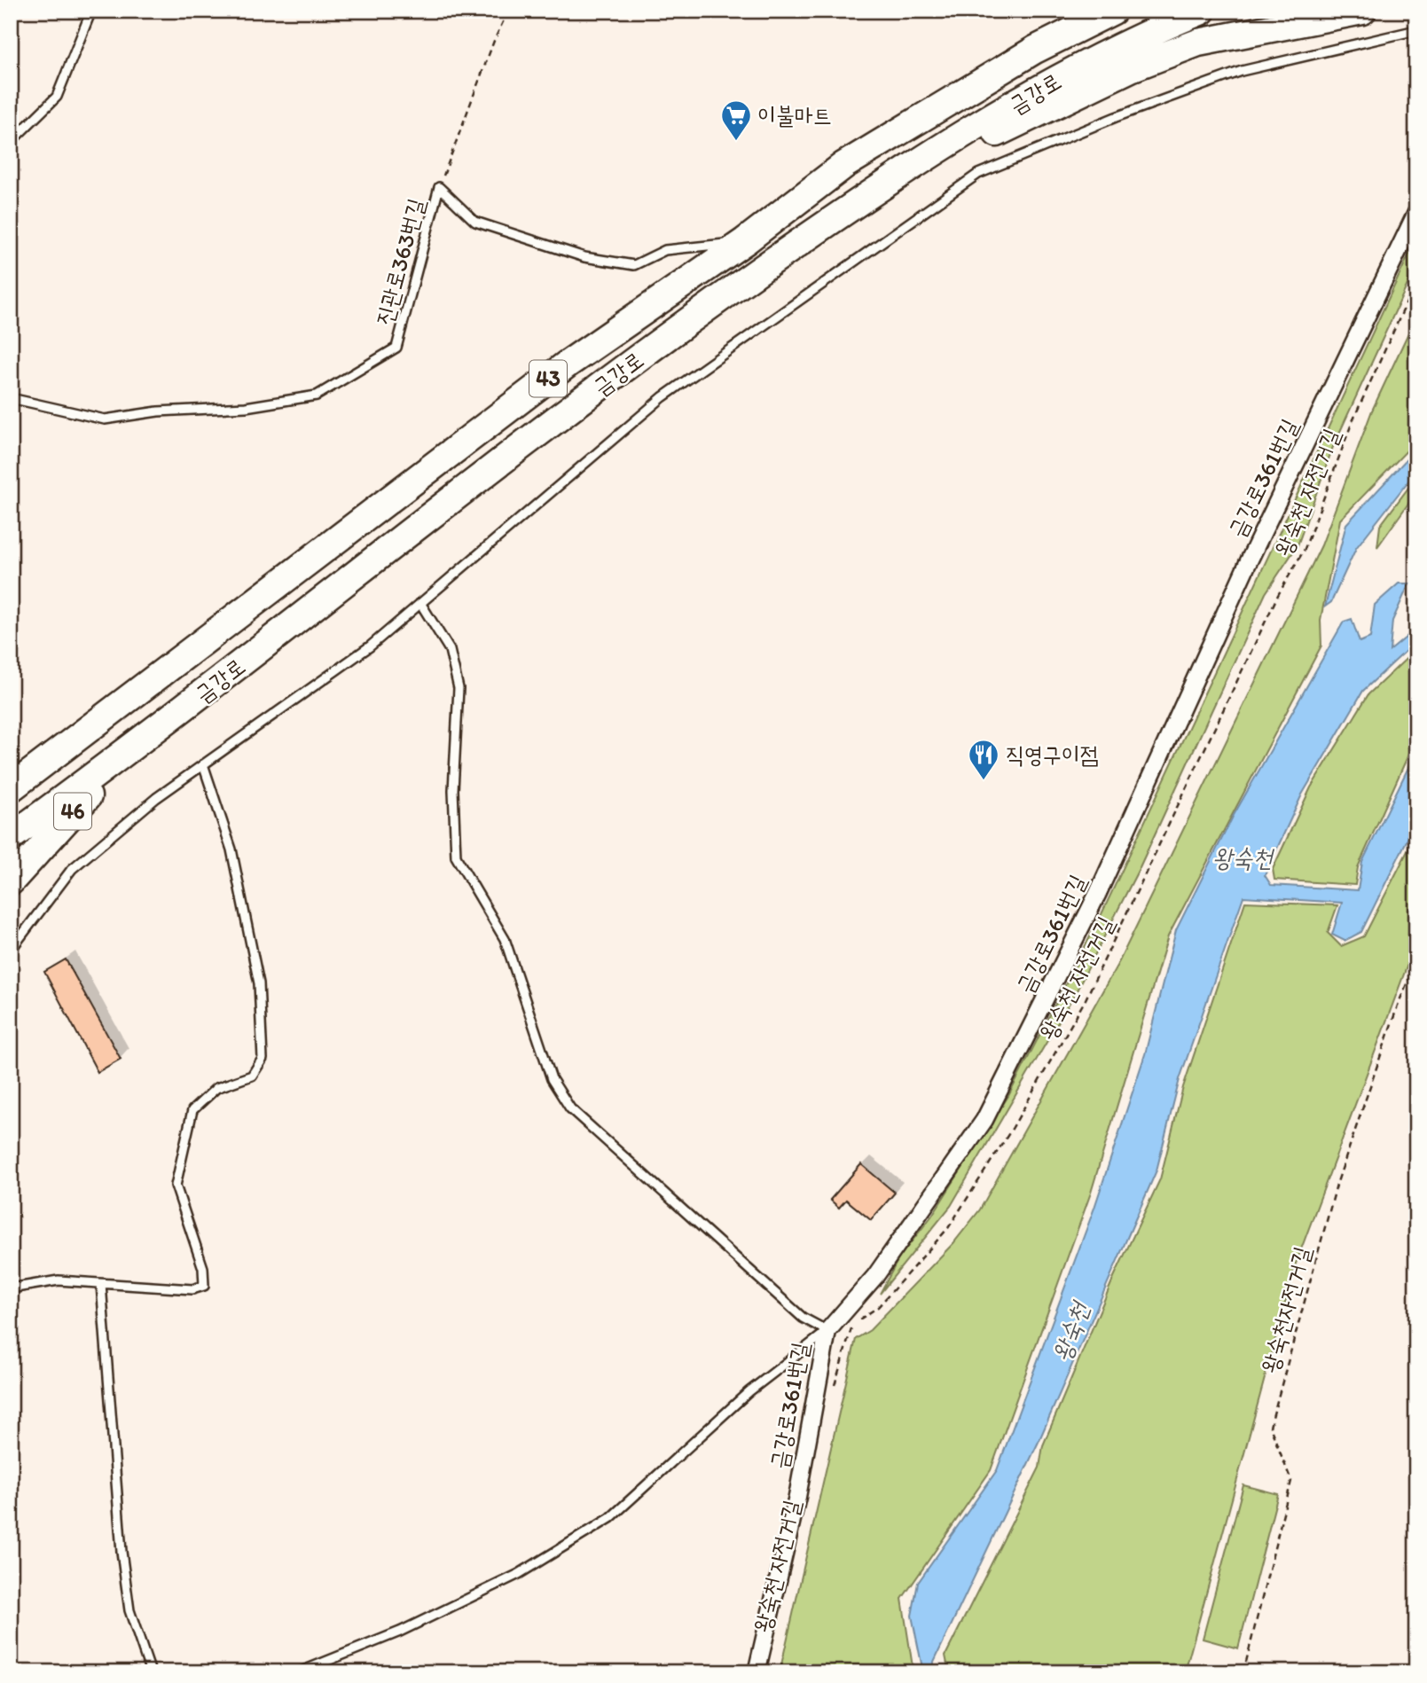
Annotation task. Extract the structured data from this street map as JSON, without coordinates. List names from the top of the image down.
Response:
{
  "streets": {
    "highway": ["금강로", "43", "46"],
    "street": ["금강로361번길"],
    "lane": ["진관로363번길"],
    "path": ["왕숙천 자전거길", "왕숙천자전거길"]
  },
  "crossings": [
    ["금강로", "진관로363번길"],
    ["금강로", "46"]
  ],
  "water": ["왕숙천"],
  "places": {
    "supermarket": ["이불마트"],
    "restaurant": ["직영구이점"]
  }
}
